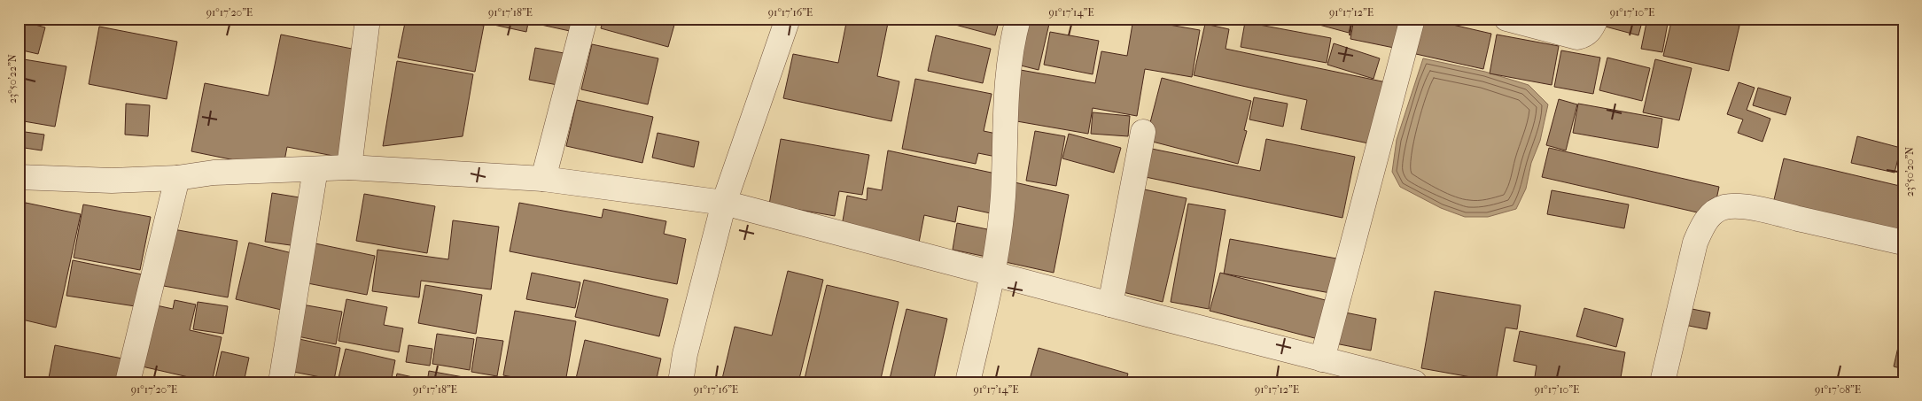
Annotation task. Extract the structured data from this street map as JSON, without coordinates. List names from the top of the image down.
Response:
{
  "coordinates": [
    "91°17'20\"E",
    "91°17'18\"E",
    "91°17'16\"E",
    "91°17'14\"E",
    "91°17'12\"E",
    "91°17'10\"E",
    "23°50'22\"N",
    "23°50'20\"N",
    "91°17'08\"E"
  ]
}
